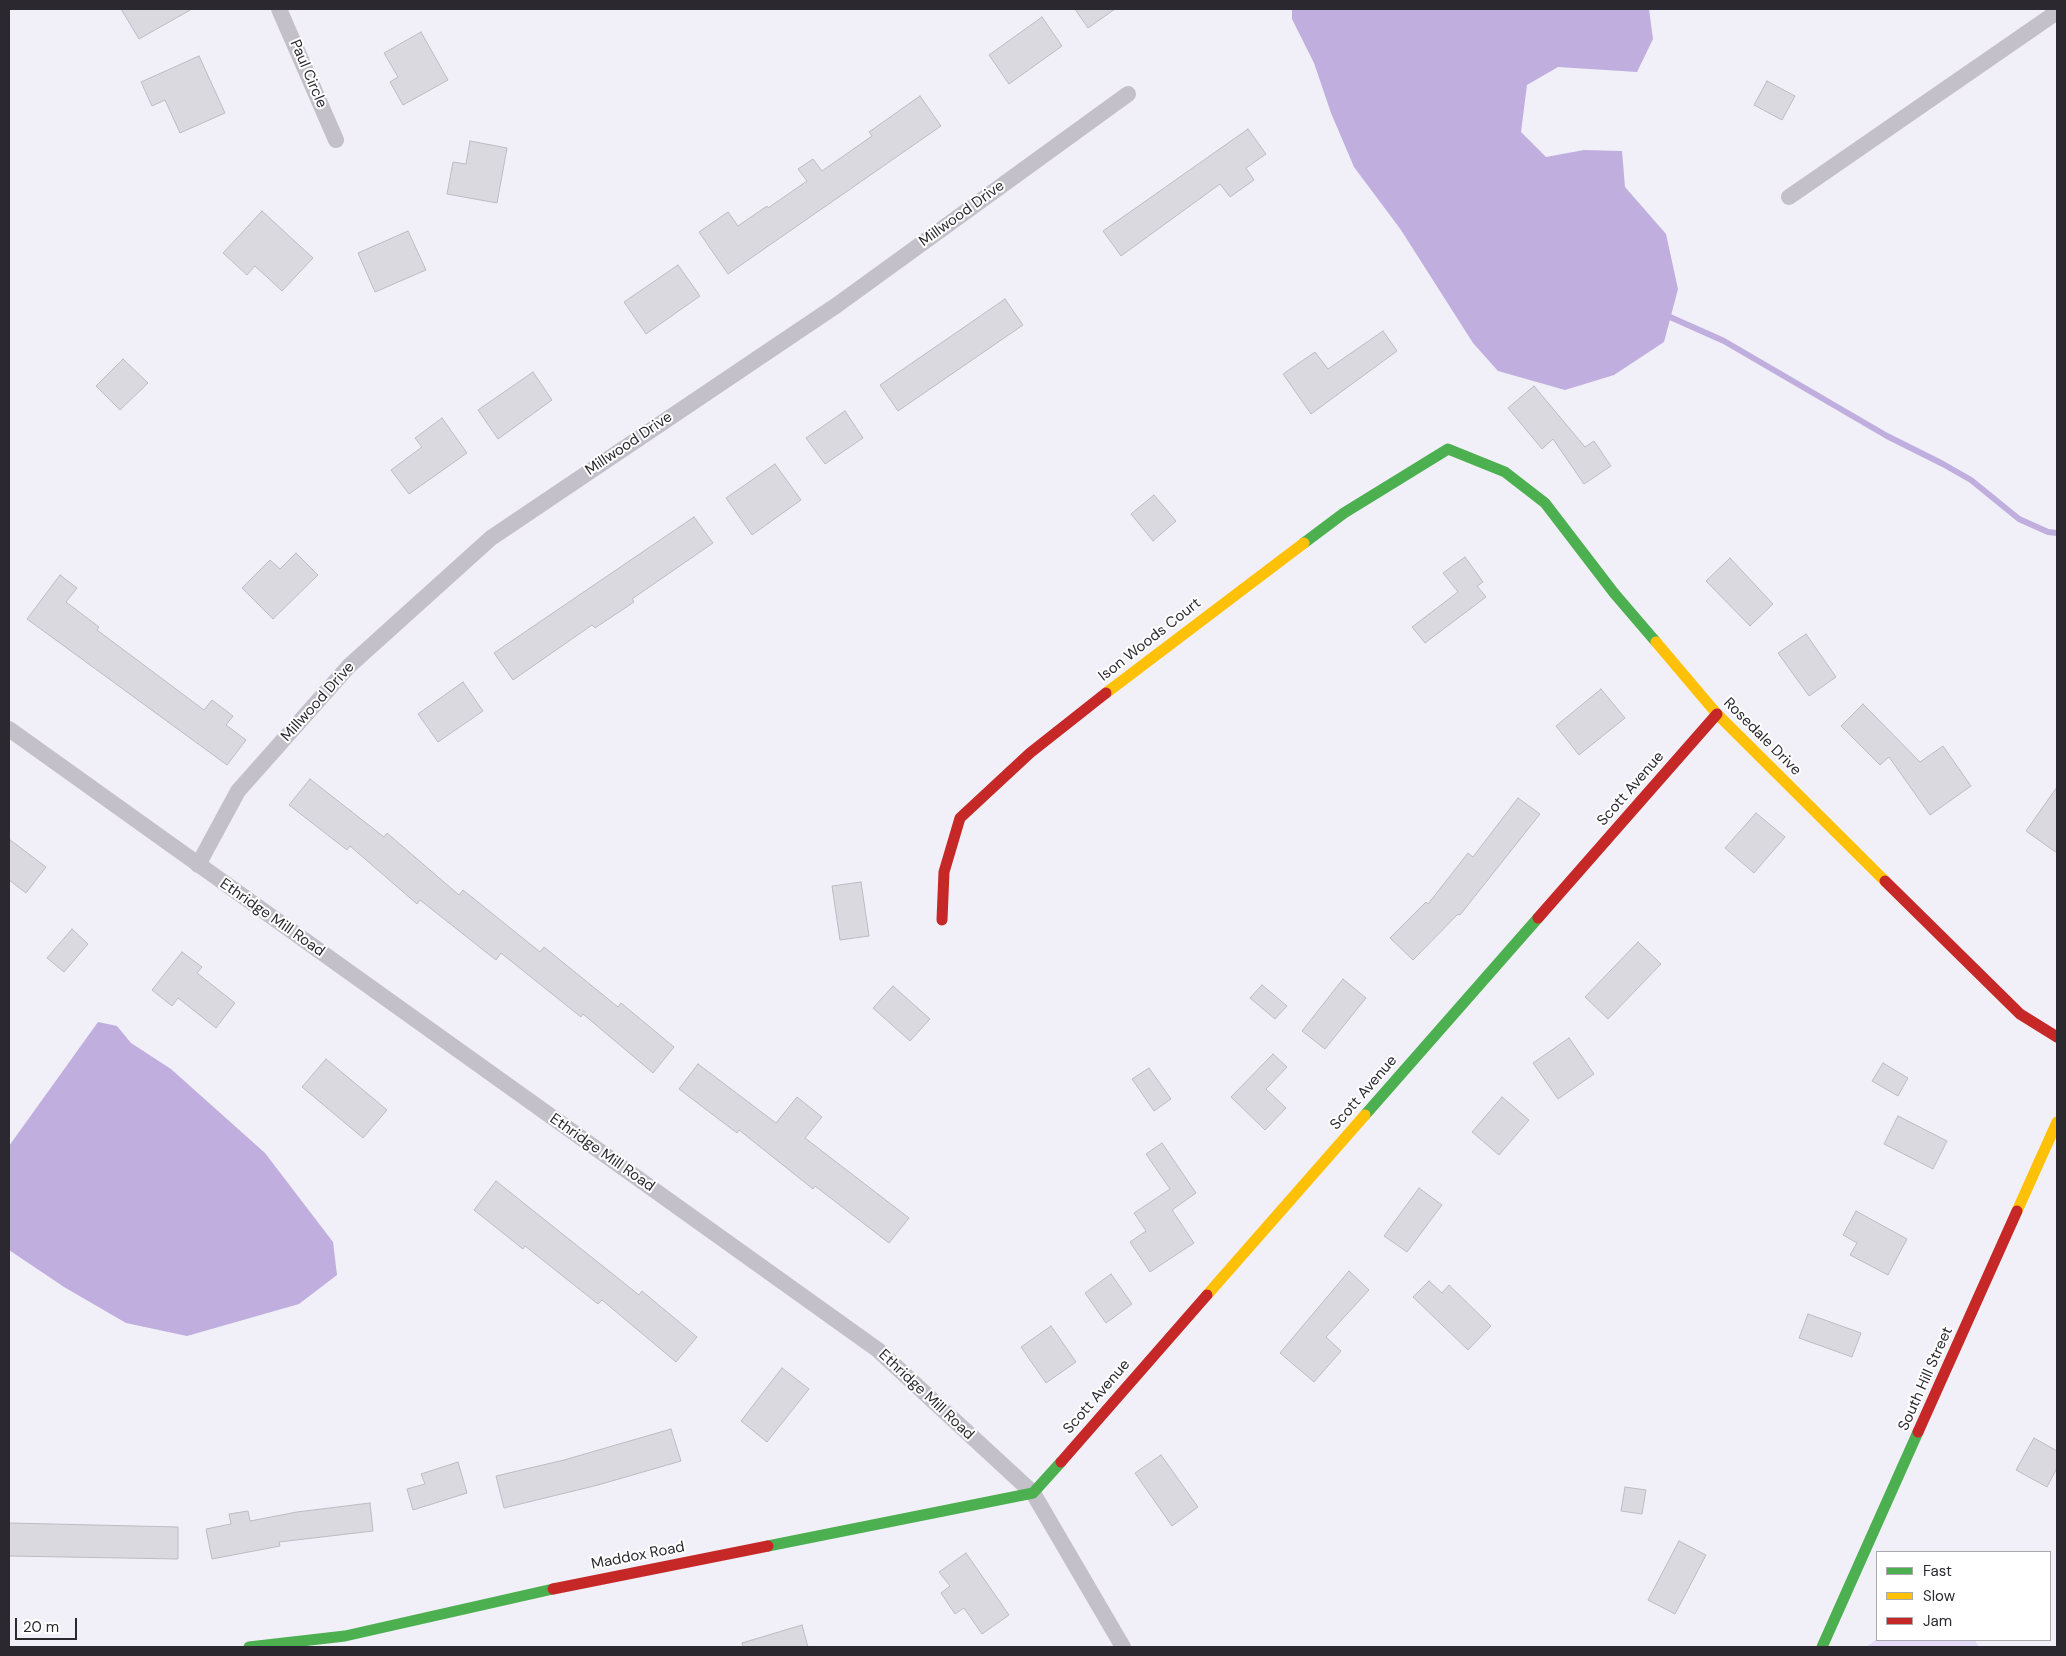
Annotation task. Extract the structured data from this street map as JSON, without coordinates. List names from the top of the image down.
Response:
{
  "streets": {
    "street": [
      "Paul Circle",
      "Millwood Drive",
      "Ison Woods Court",
      "Rosedale Drive",
      "Scott Avenue",
      "Ethridge Mill Road",
      "South Hill Street",
      "Maddox Road"
    ]
  },
  "crossings": [
    ["Millwood Drive", "Ethridge Mill Road"],
    ["Ison Woods Court", "Rosedale Drive"],
    ["Rosedale Drive", "Scott Avenue"],
    ["Scott Avenue", "Ethridge Mill Road"],
    ["Scott Avenue", "Maddox Road"],
    ["Ethridge Mill Road", "Maddox Road"]
  ],
  "legend": ["Fast", "Slow", "Jam"],
  "scale_bar": "20 m"
}
